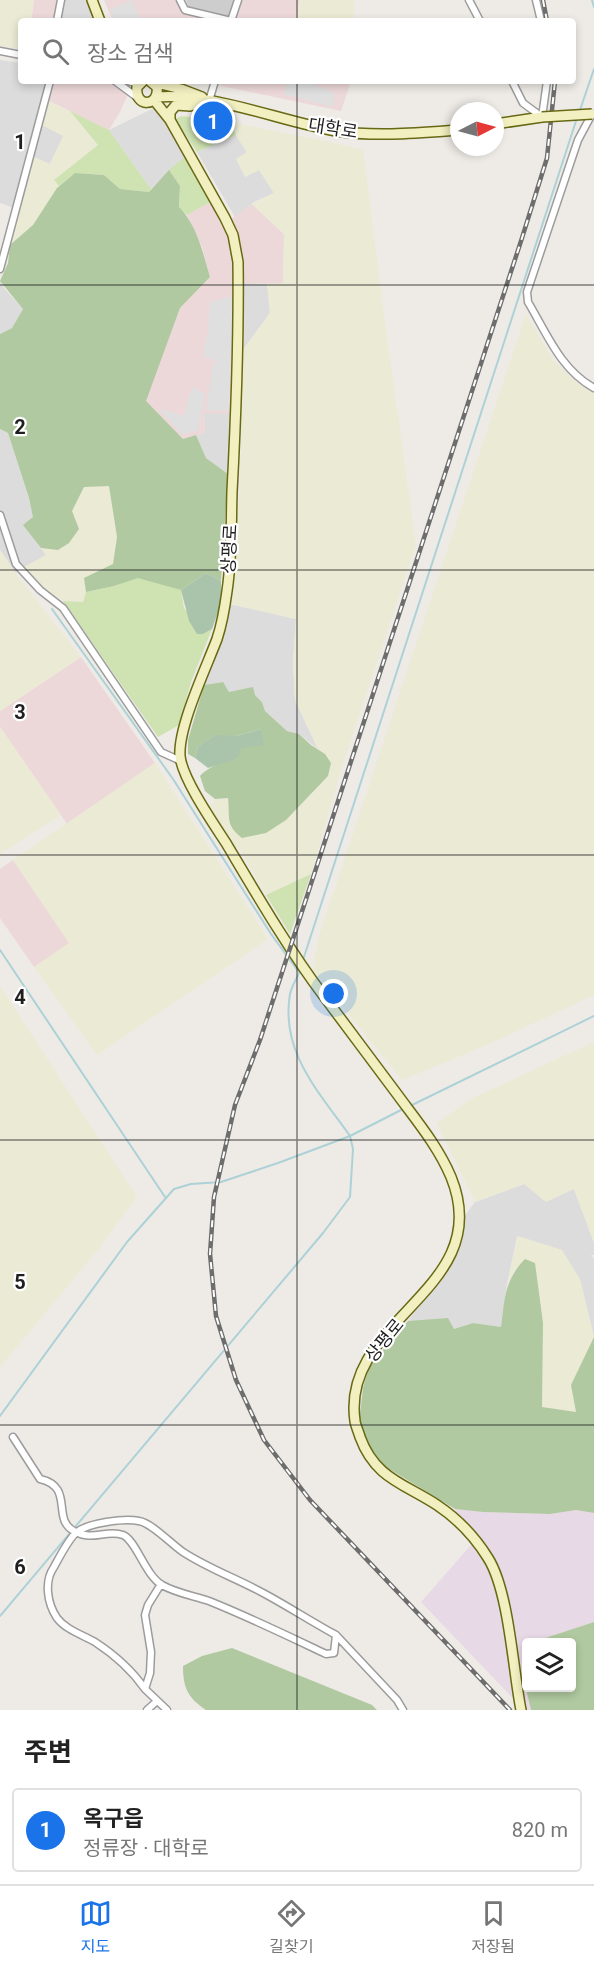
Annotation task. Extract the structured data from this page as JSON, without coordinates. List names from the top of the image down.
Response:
{
  "streets": {
    "main road": ["대학로", "상평로"]
  },
  "crossings": [
    ["대학로", "상평로"]
  ],
  "north": "right",
  "page": {
    "search": "장소 검색",
    "pins": "1",
    "heading": "주변",
    "list": [
      {
        "mark": "1",
        "name": "옥구읍",
        "note": "정류장 · 대학로",
        "value": "820 m"
      }
    ],
    "nav": ["지도", "길찾기", "저장됨"]
  },
  "grid": {
    "rows": [
      "1",
      "2",
      "3",
      "4",
      "5",
      "6"
    ]
  }
}
